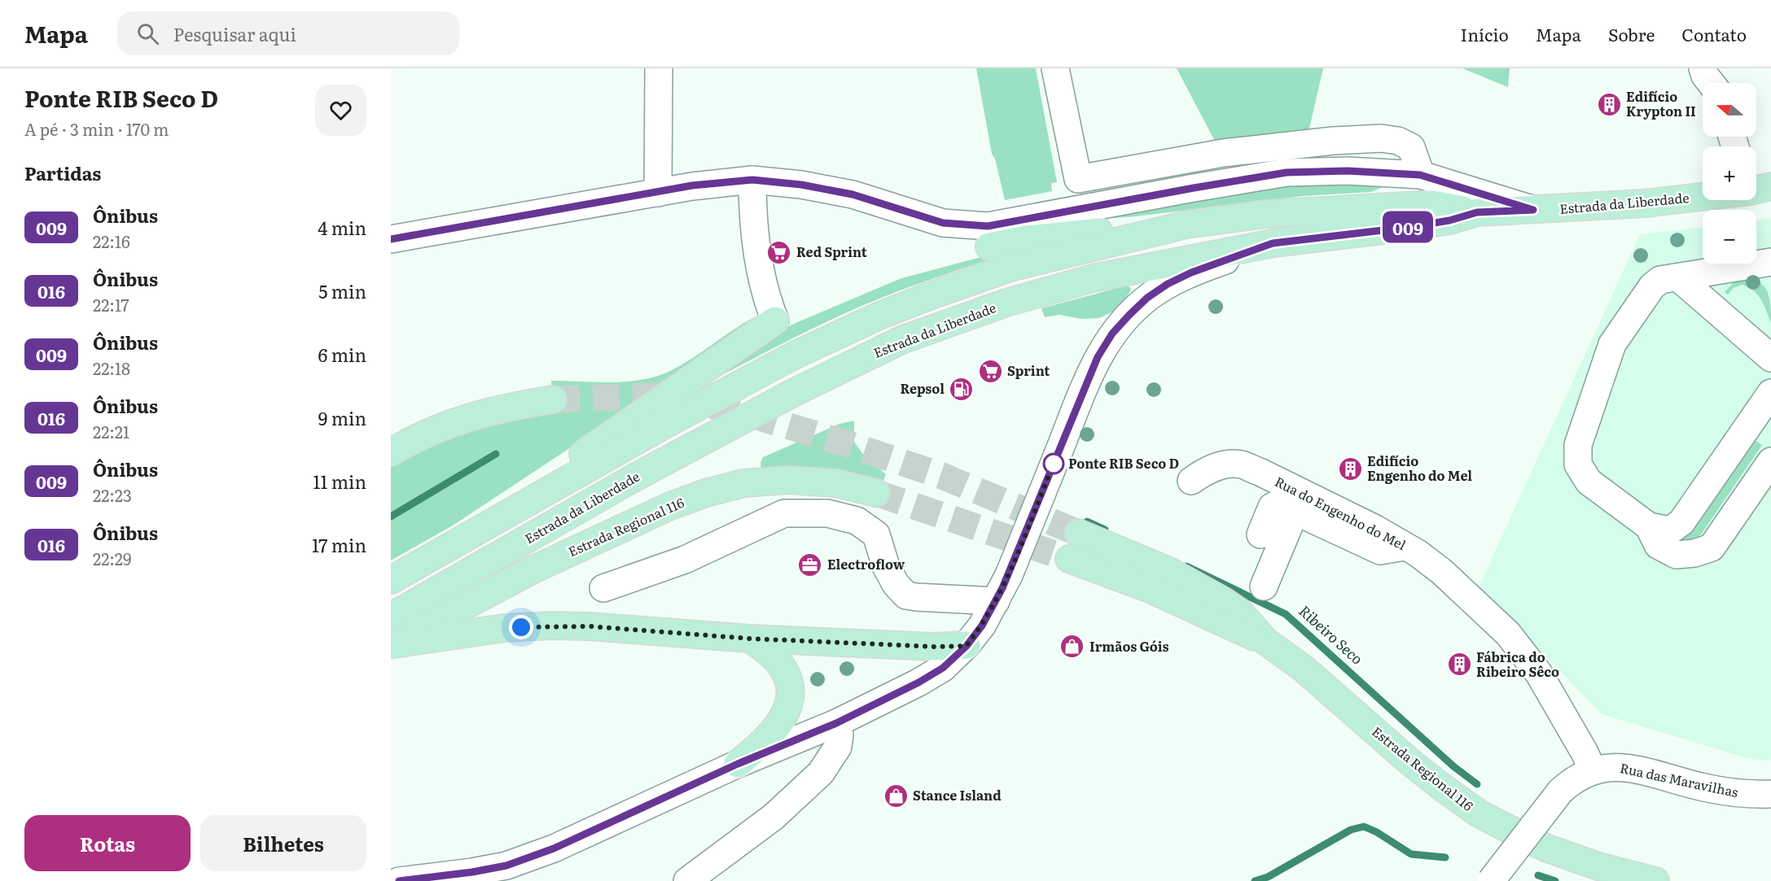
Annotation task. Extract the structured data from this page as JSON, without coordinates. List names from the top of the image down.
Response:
{
  "streets": {
    "main road": ["Estrada da Liberdade", "Estrada Regional 116"],
    "street": ["Rua do Engenho do Mel", "Rua das Maravilhas"]
  },
  "crossings": [
    ["Rua do Engenho do Mel", "Rua das Maravilhas"]
  ],
  "water": ["Ribeiro Seco"],
  "places": {
    "building": ["Edifício Krypton II", "Edifício Engenho do Mel", "Fábrica do Ribeiro Sêco"],
    "supermarket": ["Red Sprint", "Sprint"],
    "fuel station": ["Repsol"],
    "other": ["Ponte RIB Seco D"],
    "office": ["Electroflow"],
    "shop": ["Irmãos Góis", "Stance Island"]
  },
  "lines": ["bus line 009"],
  "north": "left",
  "page": {
    "header": "Mapa",
    "search": "Pesquisar aqui",
    "nav": [
      "Início",
      "Mapa",
      "Sobre",
      "Contato"
    ],
    "heading": [
      ["Ponte RIB Seco D", "A pé · 3 min · 170 m"],
      "Partidas"
    ],
    "on_map": "009",
    "map_buttons": ["+", "−"],
    "list": [
      {
        "mark": "009",
        "name": "Ônibus",
        "note": "22:16",
        "value": "4 min"
      },
      {
        "mark": "016",
        "name": "Ônibus",
        "note": "22:17",
        "value": "5 min"
      },
      {
        "mark": "009",
        "name": "Ônibus",
        "note": "22:18",
        "value": "6 min"
      },
      {
        "mark": "016",
        "name": "Ônibus",
        "note": "22:21",
        "value": "9 min"
      },
      {
        "mark": "009",
        "name": "Ônibus",
        "note": "22:23",
        "value": "11 min"
      },
      {
        "mark": "016",
        "name": "Ônibus",
        "note": "22:29",
        "value": "17 min"
      }
    ],
    "buttons": ["Rotas", "Bilhetes"]
  }
}
